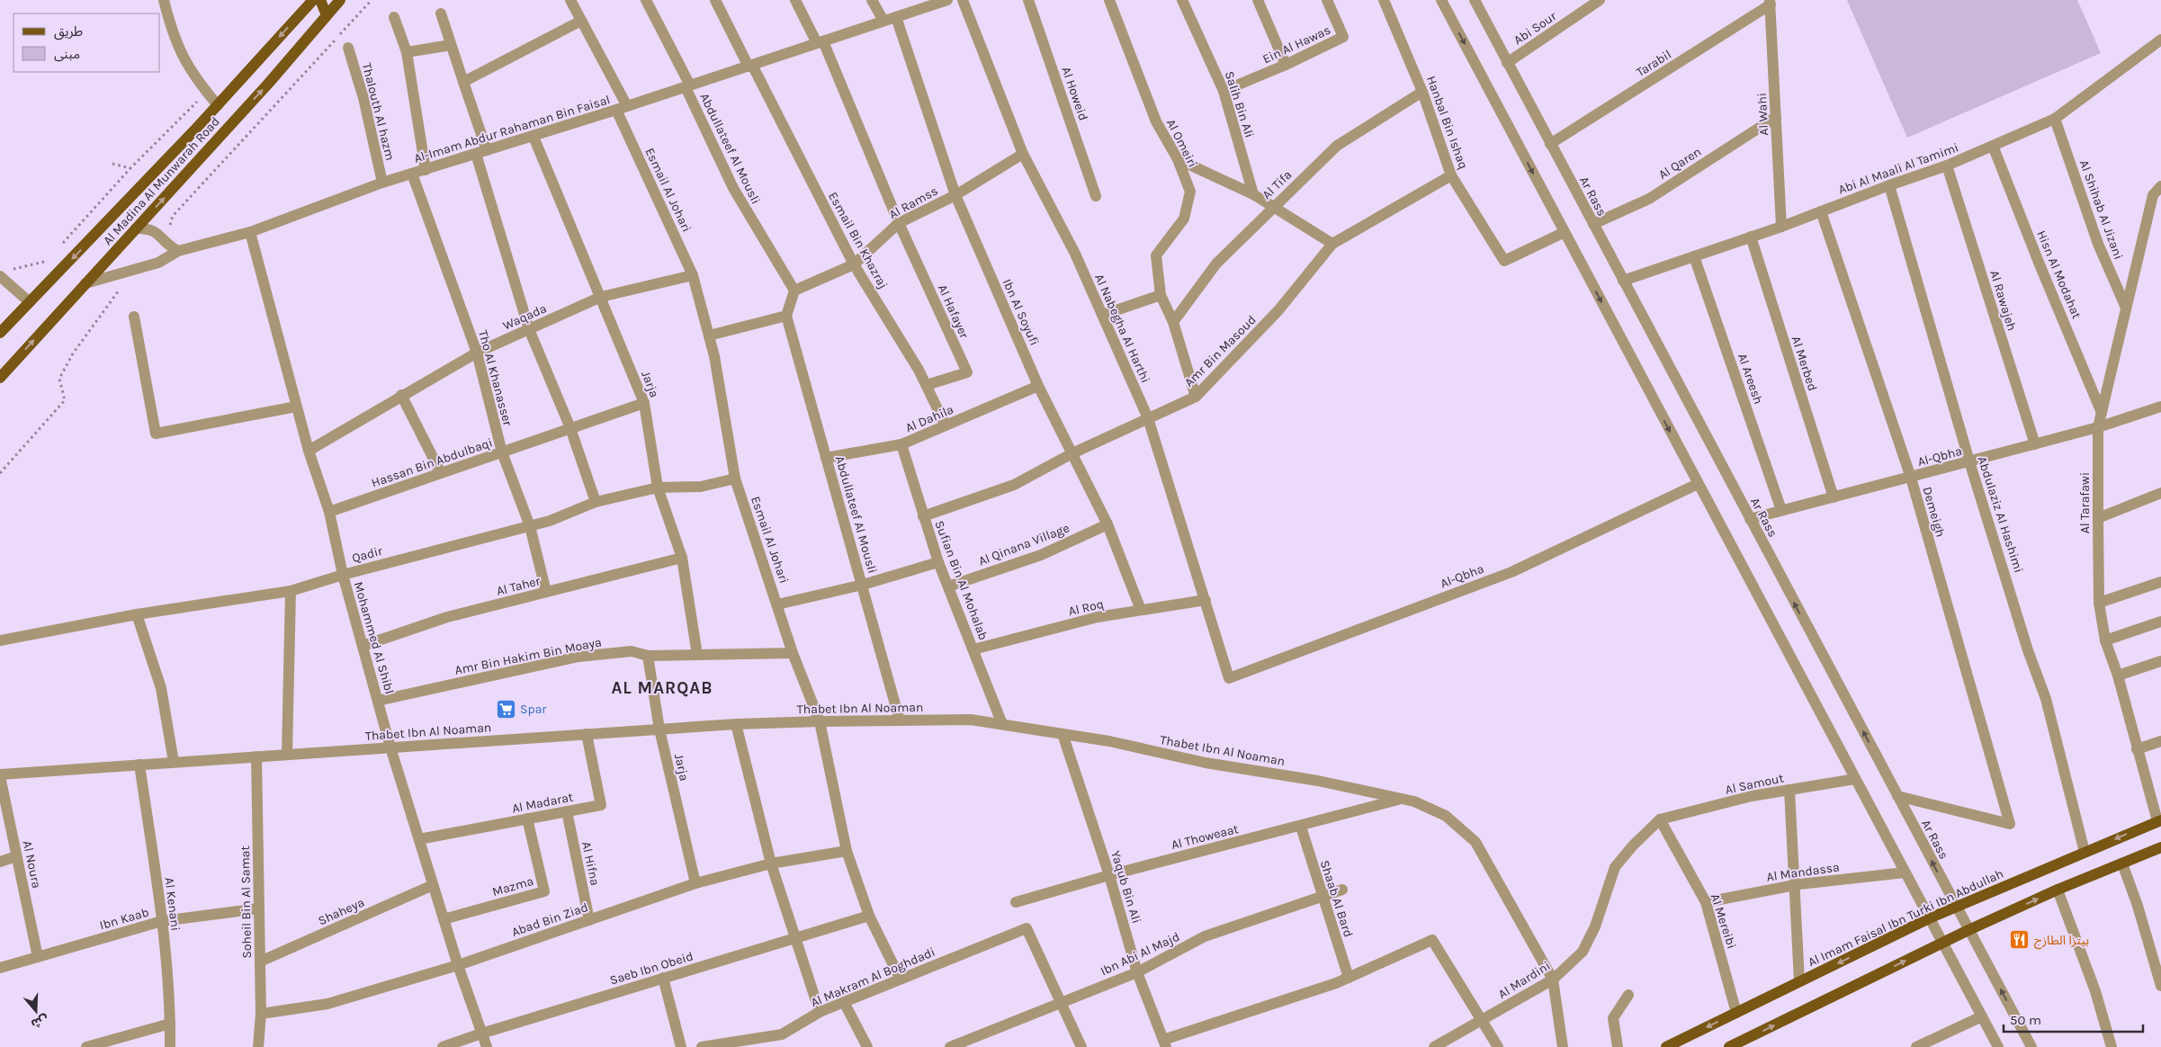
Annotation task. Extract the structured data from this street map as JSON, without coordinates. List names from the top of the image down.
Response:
{
  "streets": {
    "main road": ["Al Madina Al Munwarah Road", "Al Imam Faisal Ibn Turki Ibn Abdullah"],
    "street": [
      "Abi Sour",
      "Ein Al Hawas",
      "Tarabil",
      "Al Howeid",
      "Salih Bin Ali",
      "Thalouth Al hazm",
      "Al Wahi",
      "Hanbal Bin Ishaq",
      "Al-Imam Abdur Rahaman Bin Faisal",
      "Al Omeiri",
      "Abdullateef Al Mousli",
      "Al Qaren",
      "Abi Al Maali Al Tamimi",
      "Al Tifa",
      "Esmail Al Johari",
      "Ar Rass",
      "Al Ramss",
      "Al Shihab Al Jizani",
      "Esmail Bin Khazraj",
      "Hisn Al Modahat",
      "Al Rawajeh",
      "Al Hafayer",
      "Ibn Al Soyufi",
      "Waqada",
      "Al Nabegha Al Harthi",
      "Amr Bin Masoud",
      "Al Merbed",
      "Tho Al Khanasser",
      "Al Areesh",
      "Jarja",
      "Al Dahila",
      "Al-Qbha",
      "Hassan Bin Abdulbaqi",
      "Al Tarafawi",
      "Demeigh",
      "Abdulaziz Al Hashimi",
      "Al Qinana Village",
      "Qadir",
      "Sufian Bin Al Mohalab",
      "Al Taher",
      "Al Roq",
      "Mohammed Al Shibl",
      "Amr Bin Hakim Bin Moaya",
      "Thabet Ibn Al Noaman",
      "Al Samout",
      "Al Madarat",
      "Al Thoweaat",
      "Al Hifna",
      "Al Noura",
      "Al Mandassa",
      "Mazma",
      "Yaqub Bin Ali",
      "Shaab Al Bard",
      "Soheil Bin Al Samat",
      "Al Kenani",
      "Shaheya",
      "Ibn Kaab",
      "Abad Bin Ziad",
      "Al Mereibi",
      "Ibn Abi Al Majd",
      "Saeb Ibn Obeid",
      "Al Makram Al Boghdadi",
      "Al Mardini"
    ]
  },
  "crossings": [
    ["Abi Sour", "Ar Rass"],
    ["Ein Al Hawas", "Salih Bin Ali"],
    ["Tarabil", "Al Wahi"],
    ["Tarabil", "Ar Rass"],
    ["Thalouth Al hazm", "Al-Imam Abdur Rahaman Bin Faisal"],
    ["Al Wahi", "Al Qaren"],
    ["Al Wahi", "Abi Al Maali Al Tamimi"],
    ["Hanbal Bin Ishaq", "Al Tifa"],
    ["Hanbal Bin Ishaq", "Amr Bin Masoud"],
    ["Al-Imam Abdur Rahaman Bin Faisal", "Abdullateef Al Mousli"],
    ["Al-Imam Abdur Rahaman Bin Faisal", "Al Madina Al Munwarah Road"],
    ["Al-Imam Abdur Rahaman Bin Faisal", "Esmail Al Johari"],
    ["Al-Imam Abdur Rahaman Bin Faisal", "Esmail Bin Khazraj"],
    ["Al-Imam Abdur Rahaman Bin Faisal", "Ibn Al Soyufi"],
    ["Al-Imam Abdur Rahaman Bin Faisal", "Tho Al Khanasser"],
    ["Al-Imam Abdur Rahaman Bin Faisal", "Jarja"],
    ["Al-Imam Abdur Rahaman Bin Faisal", "Mohammed Al Shibl"],
    ["Al Omeiri", "Al Tifa"],
    ["Al Omeiri", "Amr Bin Masoud"],
    ["Abdullateef Al Mousli", "Al Ramss"],
    ["Abdullateef Al Mousli", "Al Dahila"],
    ["Abdullateef Al Mousli", "Thabet Ibn Al Noaman"],
    ["Al Qaren", "Ar Rass"],
    ["Abi Al Maali Al Tamimi", "Ar Rass"],
    ["Abi Al Maali Al Tamimi", "Al Shihab Al Jizani"],
    ["Abi Al Maali Al Tamimi", "Hisn Al Modahat"],
    ["Abi Al Maali Al Tamimi", "Al Rawajeh"],
    ["Abi Al Maali Al Tamimi", "Al Merbed"],
    ["Abi Al Maali Al Tamimi", "Al Areesh"],
    ["Abi Al Maali Al Tamimi", "Demeigh"],
    ["Abi Al Maali Al Tamimi", "Abdulaziz Al Hashimi"],
    ["Esmail Al Johari", "Waqada"],
    ["Esmail Al Johari", "Qadir"],
    ["Esmail Al Johari", "Amr Bin Hakim Bin Moaya"],
    ["Esmail Al Johari", "Thabet Ibn Al Noaman"],
    ["Esmail Al Johari", "Abad Bin Ziad"],
    ["Esmail Al Johari", "Saeb Ibn Obeid"],
    ["Esmail Al Johari", "Al Makram Al Boghdadi"],
    ["Ar Rass", "Al-Qbha"],
    ["Ar Rass", "Demeigh"],
    ["Ar Rass", "Al Imam Faisal Ibn Turki Ibn Abdullah"],
    ["Al Ramss", "Esmail Bin Khazraj"],
    ["Al Ramss", "Al Hafayer"],
    ["Al Ramss", "Ibn Al Soyufi"],
    ["Al Ramss", "Al Nabegha Al Harthi"],
    ["Al Shihab Al Jizani", "Al Tarafawi"],
    ["Esmail Bin Khazraj", "Al Hafayer"],
    ["Esmail Bin Khazraj", "Al Dahila"],
    ["Hisn Al Modahat", "Al Tarafawi"],
    ["Al Rawajeh", "Al-Qbha"],
    ["Ibn Al Soyufi", "Amr Bin Masoud"],
    ["Ibn Al Soyufi", "Al Dahila"],
    ["Ibn Al Soyufi", "Al Qinana Village"],
    ["Ibn Al Soyufi", "Al Roq"],
    ["Waqada", "Tho Al Khanasser"],
    ["Waqada", "Jarja"],
    ["Waqada", "Mohammed Al Shibl"],
    ["Al Nabegha Al Harthi", "Amr Bin Masoud"],
    ["Al Nabegha Al Harthi", "Al-Qbha"],
    ["Al Nabegha Al Harthi", "Al Roq"],
    ["Amr Bin Masoud", "Sufian Bin Al Mohalab"],
    ["Al Merbed", "Al-Qbha"],
    ["Tho Al Khanasser", "Hassan Bin Abdulbaqi"],
    ["Tho Al Khanasser", "Qadir"],
    ["Tho Al Khanasser", "Al Taher"],
    ["Al Areesh", "Al-Qbha"],
    ["Jarja", "Hassan Bin Abdulbaqi"],
    ["Jarja", "Qadir"],
    ["Jarja", "Al Taher"],
    ["Jarja", "Amr Bin Hakim Bin Moaya"],
    ["Jarja", "Thabet Ibn Al Noaman"],
    ["Jarja", "Abad Bin Ziad"],
    ["Al Dahila", "Sufian Bin Al Mohalab"],
    ["Al-Qbha", "Al Tarafawi"],
    ["Al-Qbha", "Demeigh"],
    ["Al-Qbha", "Abdulaziz Al Hashimi"],
    ["Hassan Bin Abdulbaqi", "Mohammed Al Shibl"],
    ["Al Tarafawi", "Al Imam Faisal Ibn Turki Ibn Abdullah"],
    ["Abdulaziz Al Hashimi", "Al Imam Faisal Ibn Turki Ibn Abdullah"],
    ["Al Qinana Village", "Sufian Bin Al Mohalab"],
    ["Qadir", "Mohammed Al Shibl"],
    ["Sufian Bin Al Mohalab", "Al Roq"],
    ["Sufian Bin Al Mohalab", "Thabet Ibn Al Noaman"],
    ["Al Taher", "Mohammed Al Shibl"],
    ["Mohammed Al Shibl", "Amr Bin Hakim Bin Moaya"],
    ["Mohammed Al Shibl", "Thabet Ibn Al Noaman"],
    ["Mohammed Al Shibl", "Al Madarat"],
    ["Mohammed Al Shibl", "Mazma"],
    ["Mohammed Al Shibl", "Shaheya"],
    ["Mohammed Al Shibl", "Abad Bin Ziad"],
    ["Mohammed Al Shibl", "Saeb Ibn Obeid"],
    ["Thabet Ibn Al Noaman", "Al Madarat"],
    ["Thabet Ibn Al Noaman", "Al Thoweaat"],
    ["Thabet Ibn Al Noaman", "Al Noura"],
    ["Thabet Ibn Al Noaman", "Yaqub Bin Ali"],
    ["Thabet Ibn Al Noaman", "Soheil Bin Al Samat"],
    ["Thabet Ibn Al Noaman", "Al Kenani"],
    ["Thabet Ibn Al Noaman", "Al Mardini"],
    ["Al Samout", "Al Mereibi"],
    ["Al Samout", "Al Mardini"],
    ["Al Madarat", "Al Hifna"],
    ["Al Madarat", "Mazma"],
    ["Al Thoweaat", "Yaqub Bin Ali"],
    ["Al Thoweaat", "Shaab Al Bard"],
    ["Al Hifna", "Abad Bin Ziad"],
    ["Al Noura", "Ibn Kaab"],
    ["Al Mandassa", "Al Mereibi"],
    ["Yaqub Bin Ali", "Ibn Abi Al Majd"],
    ["Shaab Al Bard", "Ibn Abi Al Majd"],
    ["Soheil Bin Al Samat", "Shaheya"],
    ["Soheil Bin Al Samat", "Ibn Kaab"],
    ["Soheil Bin Al Samat", "Abad Bin Ziad"],
    ["Al Kenani", "Ibn Kaab"],
    ["Al Imam Faisal Ibn Turki Ibn Abdullah", "Al Mereibi"],
    ["Al Mereibi", "Al Mardini"],
    ["Ibn Abi Al Majd", "Al Makram Al Boghdadi"]
  ],
  "districts": ["AL MARQAB"],
  "places": {
    "supermarket": ["Spar"],
    "restaurant": ["بيتزا الطازج"]
  },
  "legend": ["طريق", "مبنى"],
  "scale_bar": "50 m",
  "north": "bottom"
}
